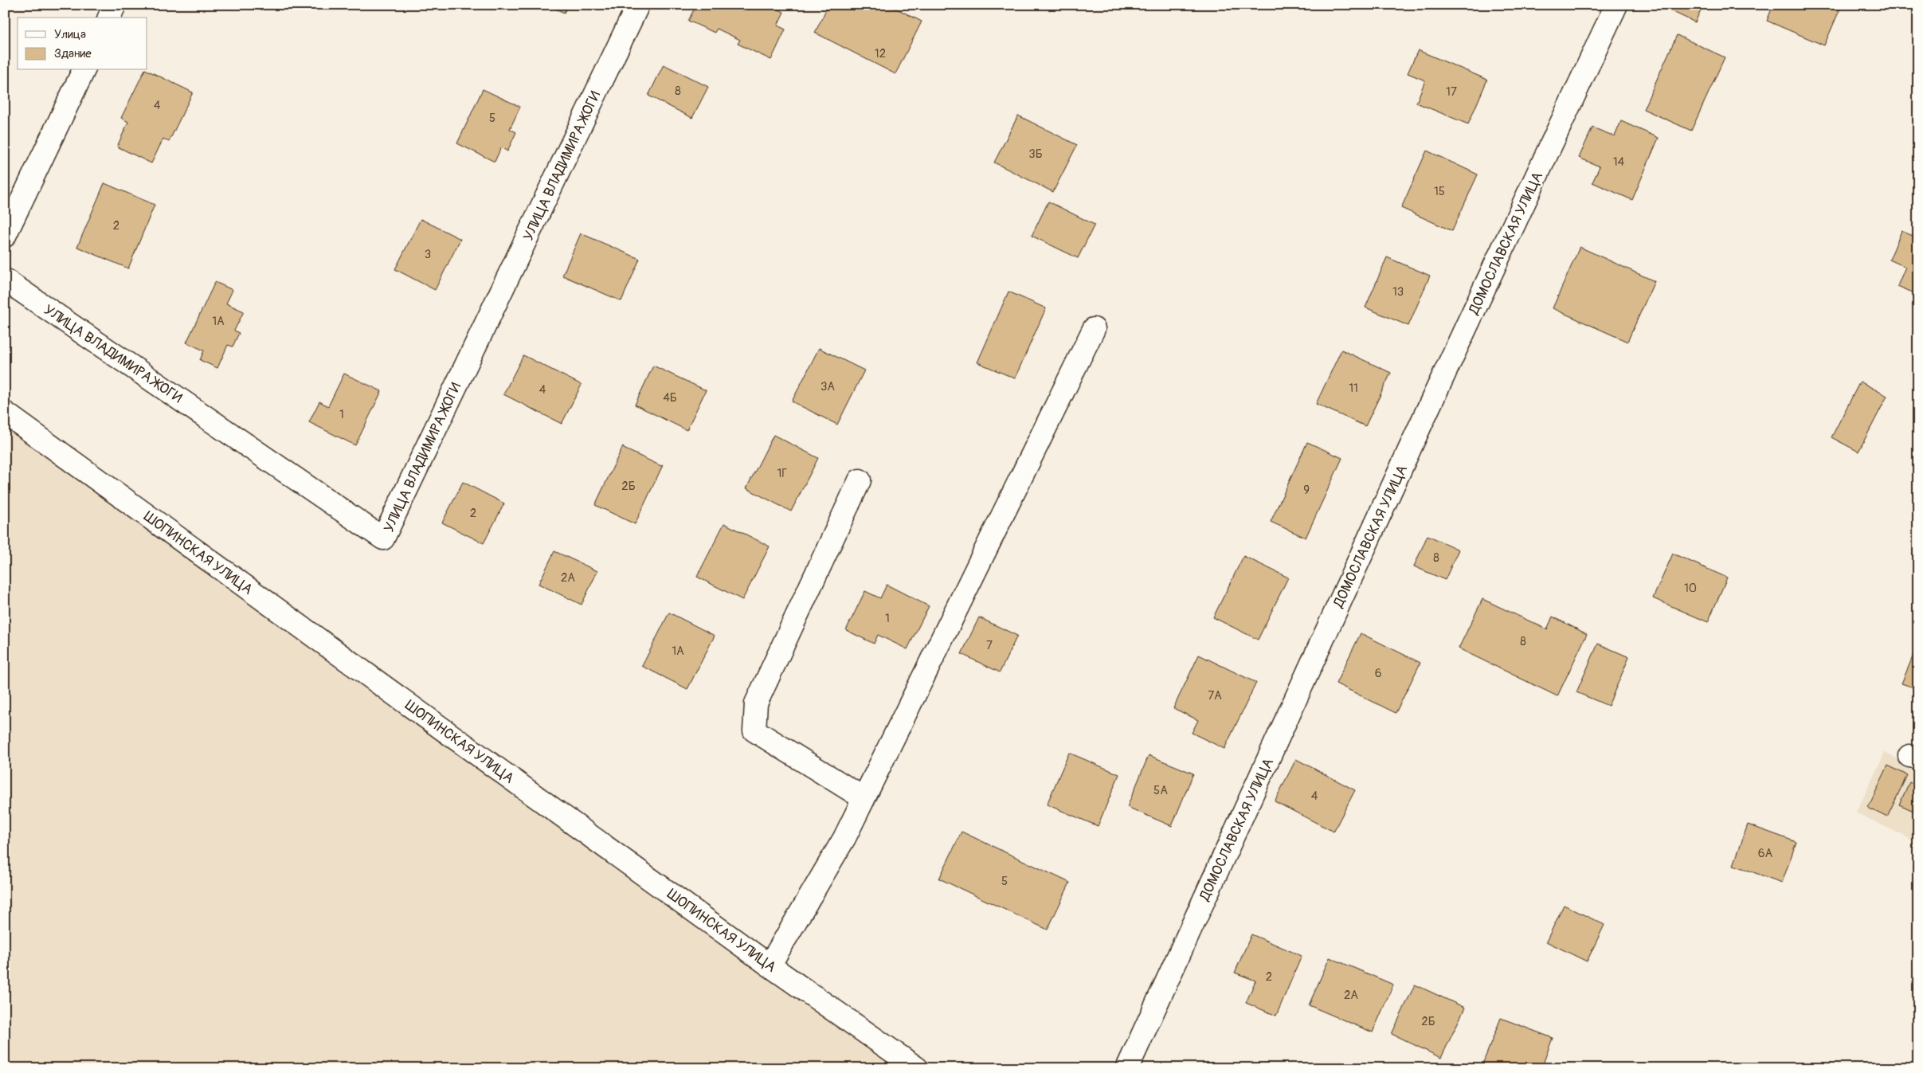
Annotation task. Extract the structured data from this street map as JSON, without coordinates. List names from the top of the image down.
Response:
{
  "streets": {
    "street": ["УЛИЦА ВЛАДИМИРА ЖОГИ", "ДОМОСЛАВСКАЯ УЛИЦА", "ШОПИНСКАЯ УЛИЦА"]
  },
  "house_numbers": [
    "12",
    "8",
    "17",
    "4",
    "5",
    "3Б",
    "14",
    "15",
    "2",
    "3",
    "13",
    "1А",
    "3А",
    "11",
    "4",
    "4Б",
    "1",
    "1Г",
    "2Б",
    "9",
    "2",
    "8",
    "2А",
    "10",
    "1",
    "8",
    "7",
    "1А",
    "6",
    "7А",
    "5А",
    "4",
    "6А",
    "5",
    "2",
    "2А",
    "2Б"
  ],
  "legend": ["Улица", "Здание"]
}
